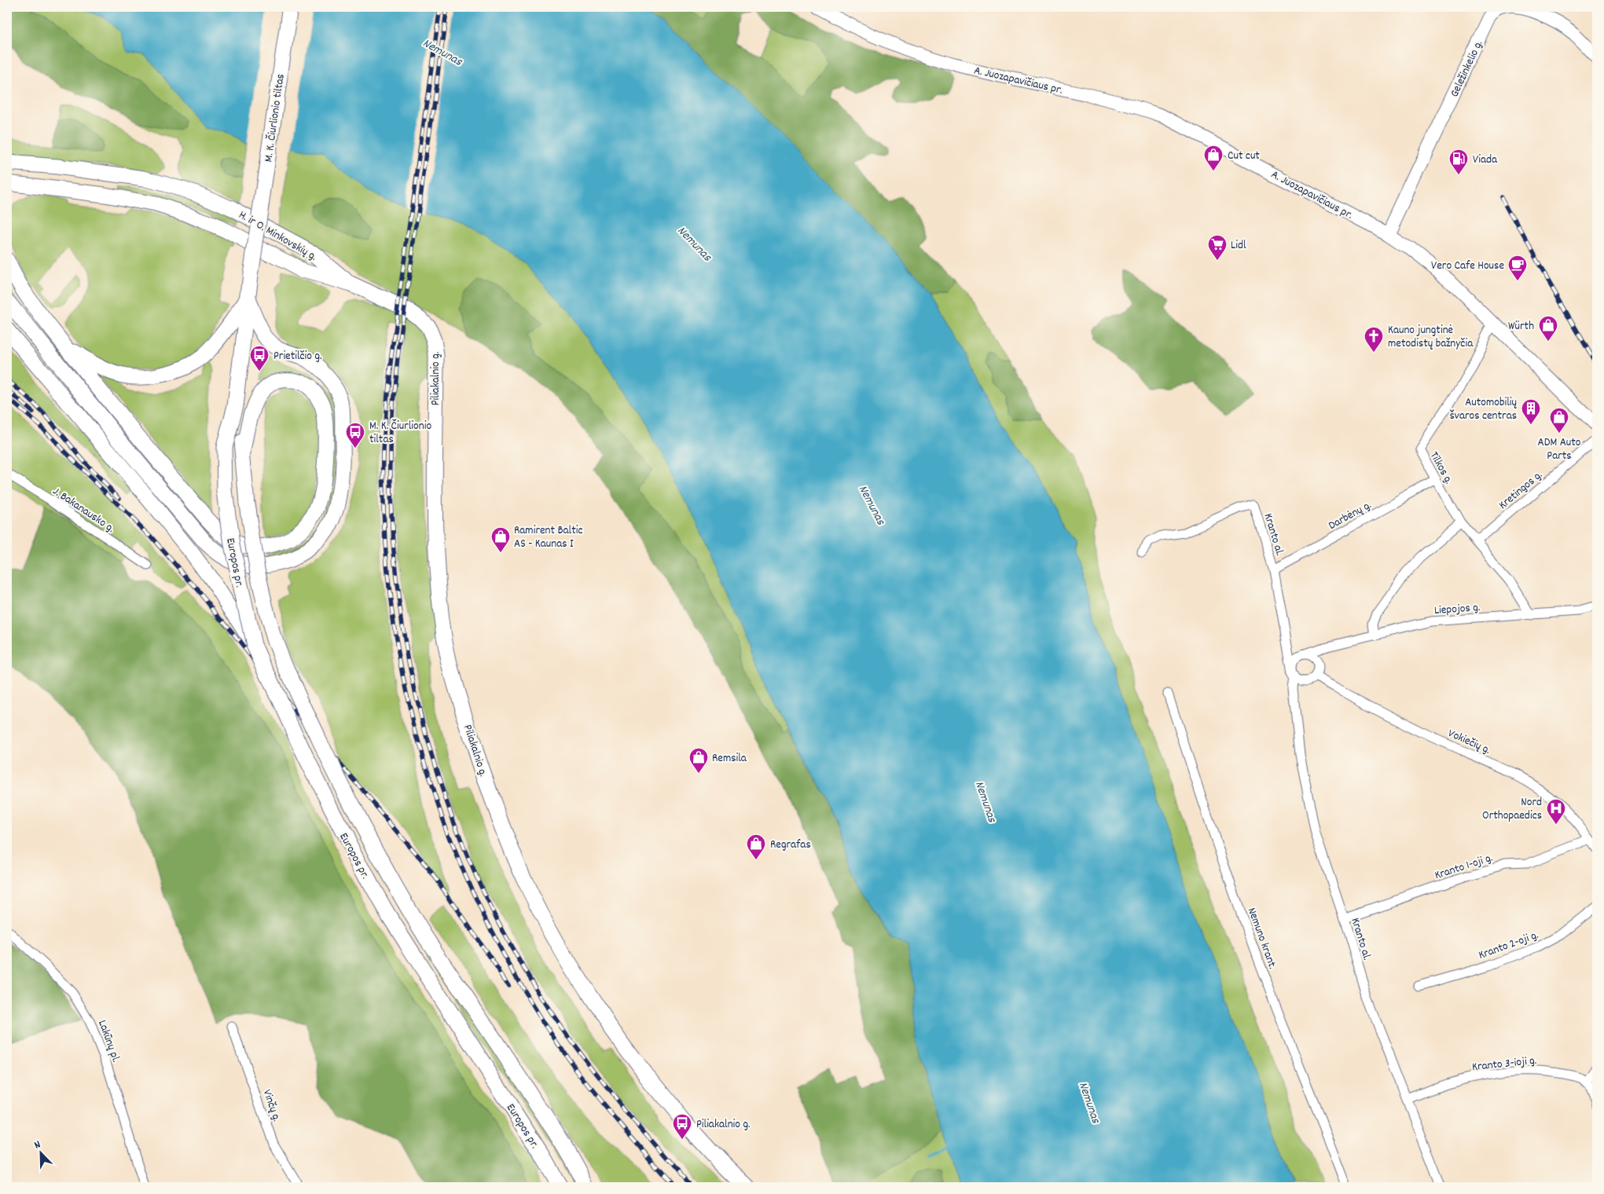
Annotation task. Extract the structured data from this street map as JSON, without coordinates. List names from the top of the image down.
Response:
{
  "streets": {
    "main road": [
      "Geležinkelio g.",
      "A. Juozapavičiaus pr.",
      "M. K. Čiurlionio tiltas",
      "H. ir O. Minkovskių g.",
      "Piliakalnio g.",
      "Europos pr."
    ],
    "street": [
      "Tilkos g.",
      "Kretingos g.",
      "J. Bakanausko g.",
      "Darbėnų g.",
      "Kranto al.",
      "Liepojos g.",
      "Vokiečių g.",
      "Kranto 1-oji g.",
      "Nemuno krant.",
      "Kranto 2-oji g.",
      "Lakūnų pl.",
      "Kranto 3-ioji g.",
      "Vinčų g."
    ]
  },
  "crossings": [
    ["Geležinkelio g.", "A. Juozapavičiaus pr."],
    ["A. Juozapavičiaus pr.", "Tilkos g."],
    ["H. ir O. Minkovskių g.", "Piliakalnio g."],
    ["Tilkos g.", "Kretingos g."],
    ["Tilkos g.", "Darbėnų g."],
    ["Tilkos g.", "Liepojos g."],
    ["Darbėnų g.", "Kranto al."],
    ["Kranto al.", "Liepojos g."],
    ["Kranto al.", "Vokiečių g."],
    ["Kranto al.", "Kranto 1-oji g."],
    ["Kranto al.", "Kranto 3-ioji g."],
    ["Liepojos g.", "Vokiečių g."],
    ["Vokiečių g.", "Kranto 1-oji g."]
  ],
  "water": ["Nemunas"],
  "places": {
    "shop": [
      "Cut cut",
      "Würth",
      "ADM Auto Parts",
      "Ramirent Baltic AS - Kaunas I",
      "Remsila",
      "Regrafas"
    ],
    "fuel station": ["Viada"],
    "supermarket": ["Lidl"],
    "cafe": ["Vero Cafe House"],
    "church": ["Kauno jungtinė metodistų bažnyčia"],
    "bus stop": ["Prietilčio g.", "M. K. Čiurlionio tiltas", "Piliakalnio g."],
    "building": ["Automobilių švaros centras"],
    "hospital": ["Nord Orthopaedics"]
  },
  "north": "top left"
}
